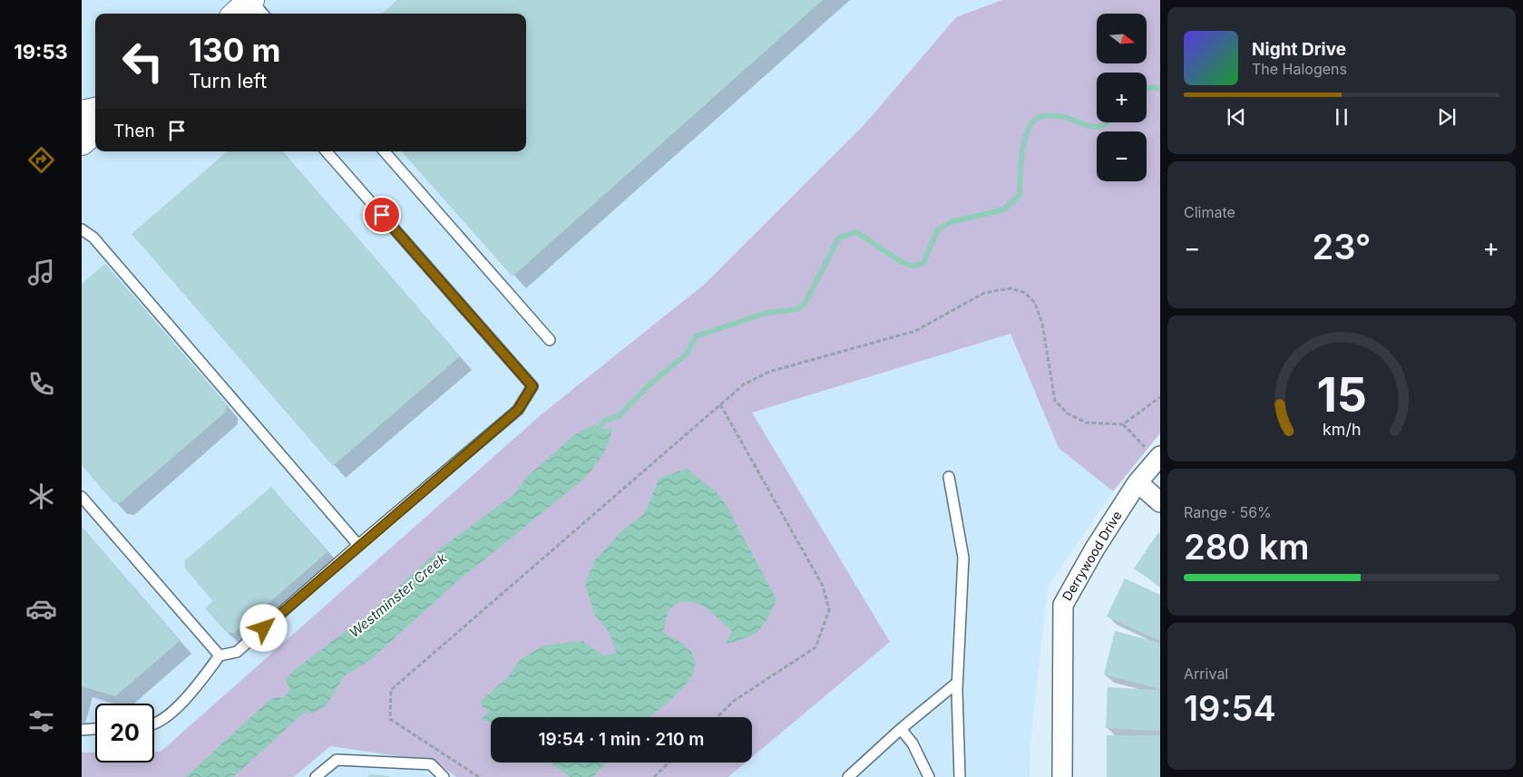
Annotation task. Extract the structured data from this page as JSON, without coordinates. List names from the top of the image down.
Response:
{
  "streets": {
    "street": ["Derrywood Drive"]
  },
  "water": ["Westminster Creek"],
  "north": "right",
  "page": {
    "tabs": "19:53",
    "map_buttons": ["+", "−"],
    "turn": ["130 m", "Turn left"],
    "song": ["Night Drive", "The Halogens"],
    "then": "Then",
    "tile": [
      "Climate",
      ["Range · 56%", "280 km"],
      ["Arrival", "19:54"]
    ],
    "heat": ["−", "23°", "+"],
    "limit": "20",
    "trip": "19:54 · 1 min · 210 m",
    "gauge": ["15", "km/h"]
  }
}
